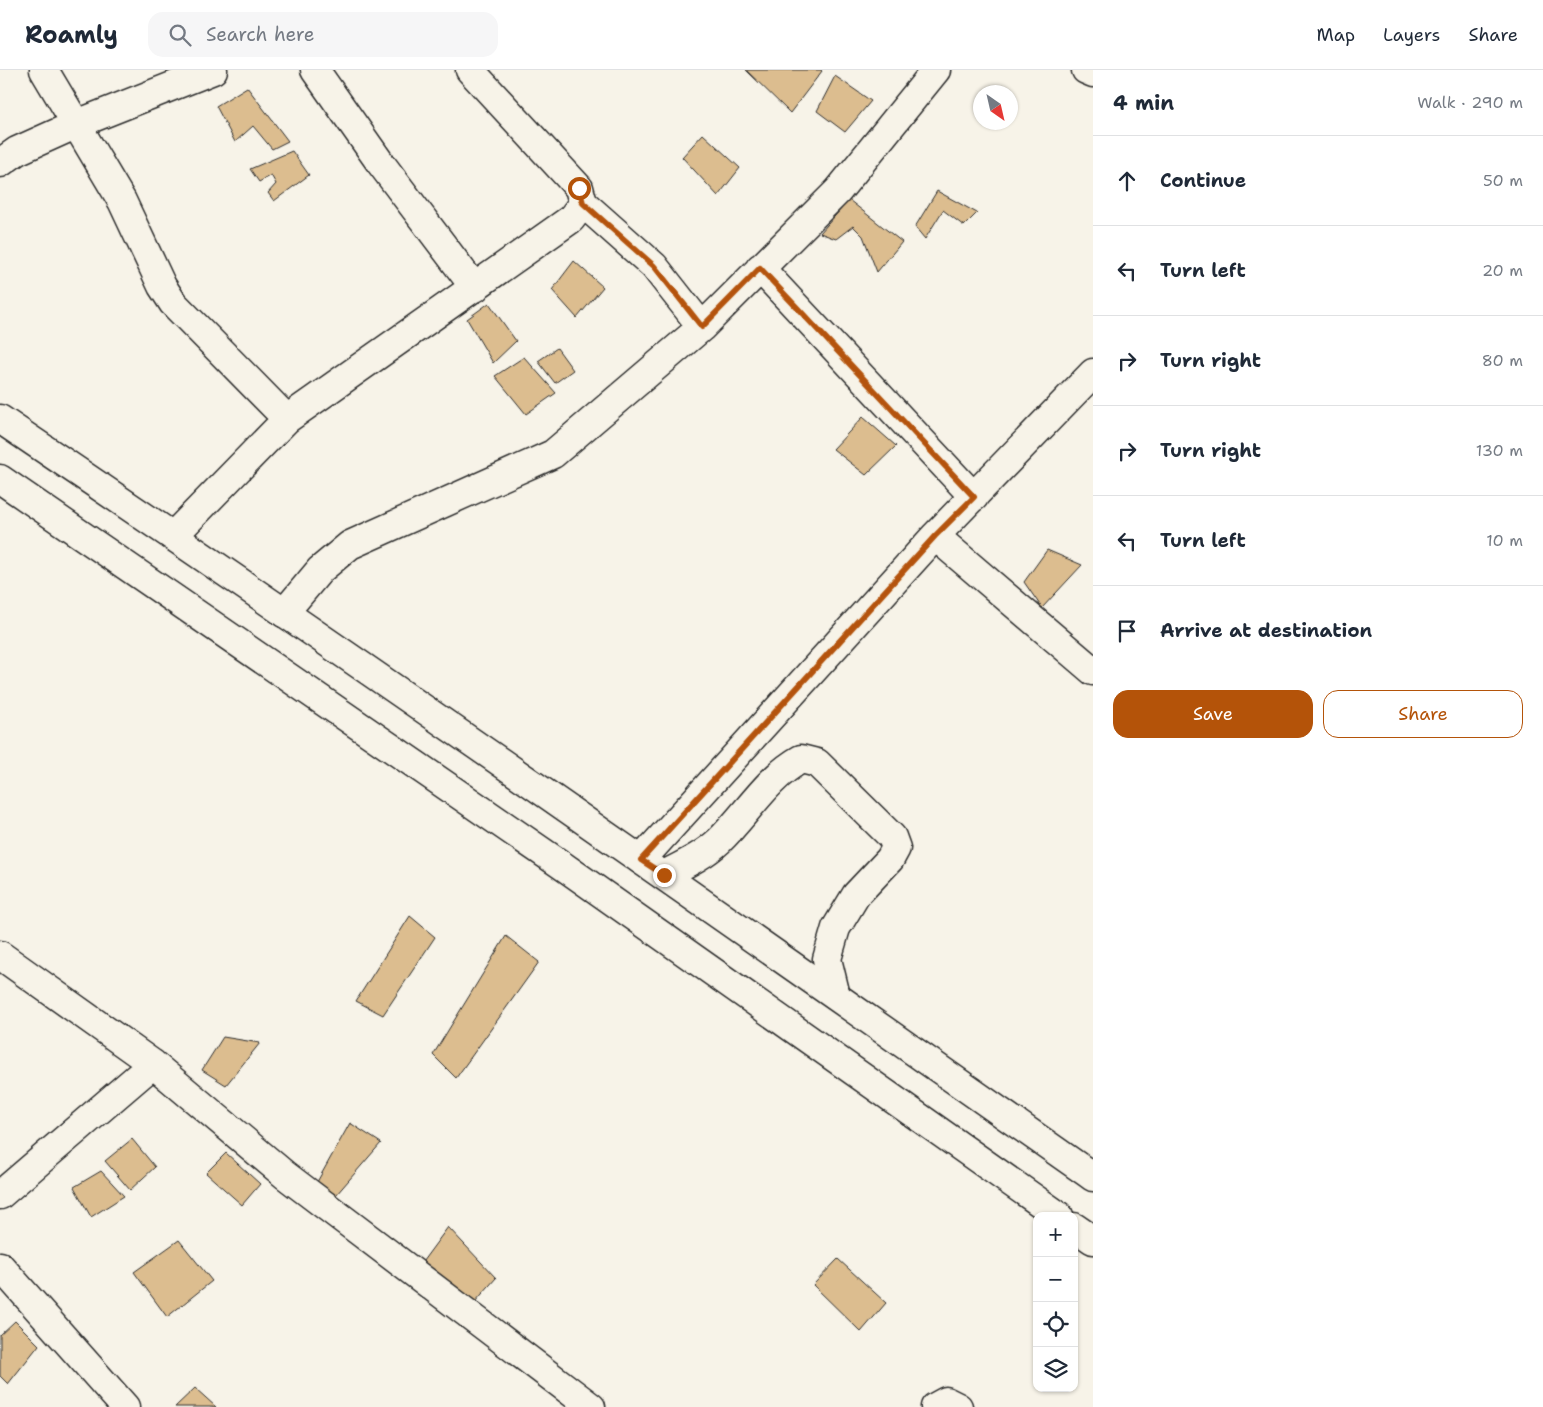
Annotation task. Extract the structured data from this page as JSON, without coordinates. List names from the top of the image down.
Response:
{
  "north": "bottom right",
  "page": {
    "header": "Roamly",
    "search": "Search here",
    "nav": ["Map", "Layers", "Share"],
    "heading": ["4 min", "Walk · 290 m"],
    "list": [
      ["Continue", "50 m"],
      ["Turn left", "20 m"],
      ["Turn right", "80 m"],
      ["Turn right", "130 m"],
      ["Turn left", "10 m"],
      "Arrive at destination"
    ],
    "buttons": ["Save", "Share"],
    "map_buttons": ["+", "−"]
  }
}
